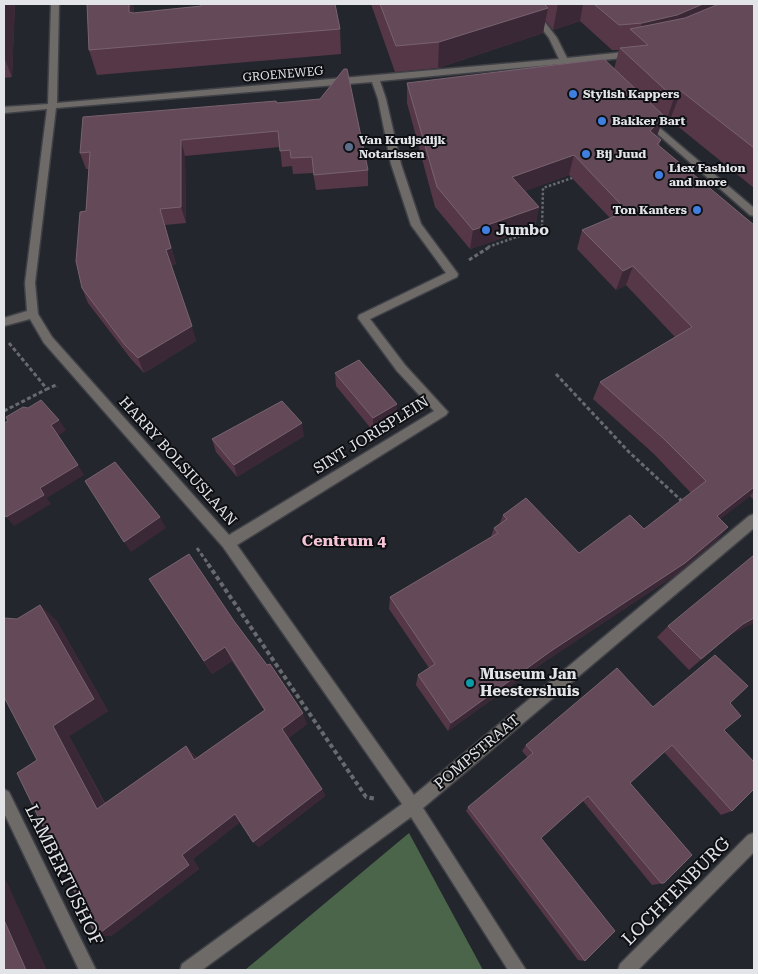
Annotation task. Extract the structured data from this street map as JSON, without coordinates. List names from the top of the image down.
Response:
{
  "streets": {
    "street": [
      "GROENEWEG",
      "SINT JORISPLEIN",
      "HARRY BOLSIUSLAAN",
      "POMPSTRAAT",
      "LAMBERTUSHOF",
      "LOCHTENBURG"
    ]
  },
  "crossings": [
    ["GROENEWEG", "HARRY BOLSIUSLAAN"],
    ["SINT JORISPLEIN", "HARRY BOLSIUSLAAN"],
    ["HARRY BOLSIUSLAAN", "POMPSTRAAT"]
  ],
  "districts": ["Centrum 4"],
  "places": [
    "Stylish Kappers",
    "Bakker Bart",
    "Van Kruijsdijk Notarissen",
    "Bij Juud",
    "Liex Fashion and more",
    "Ton Kanters",
    "Jumbo",
    "Museum Jan Heestershuis"
  ]
}
